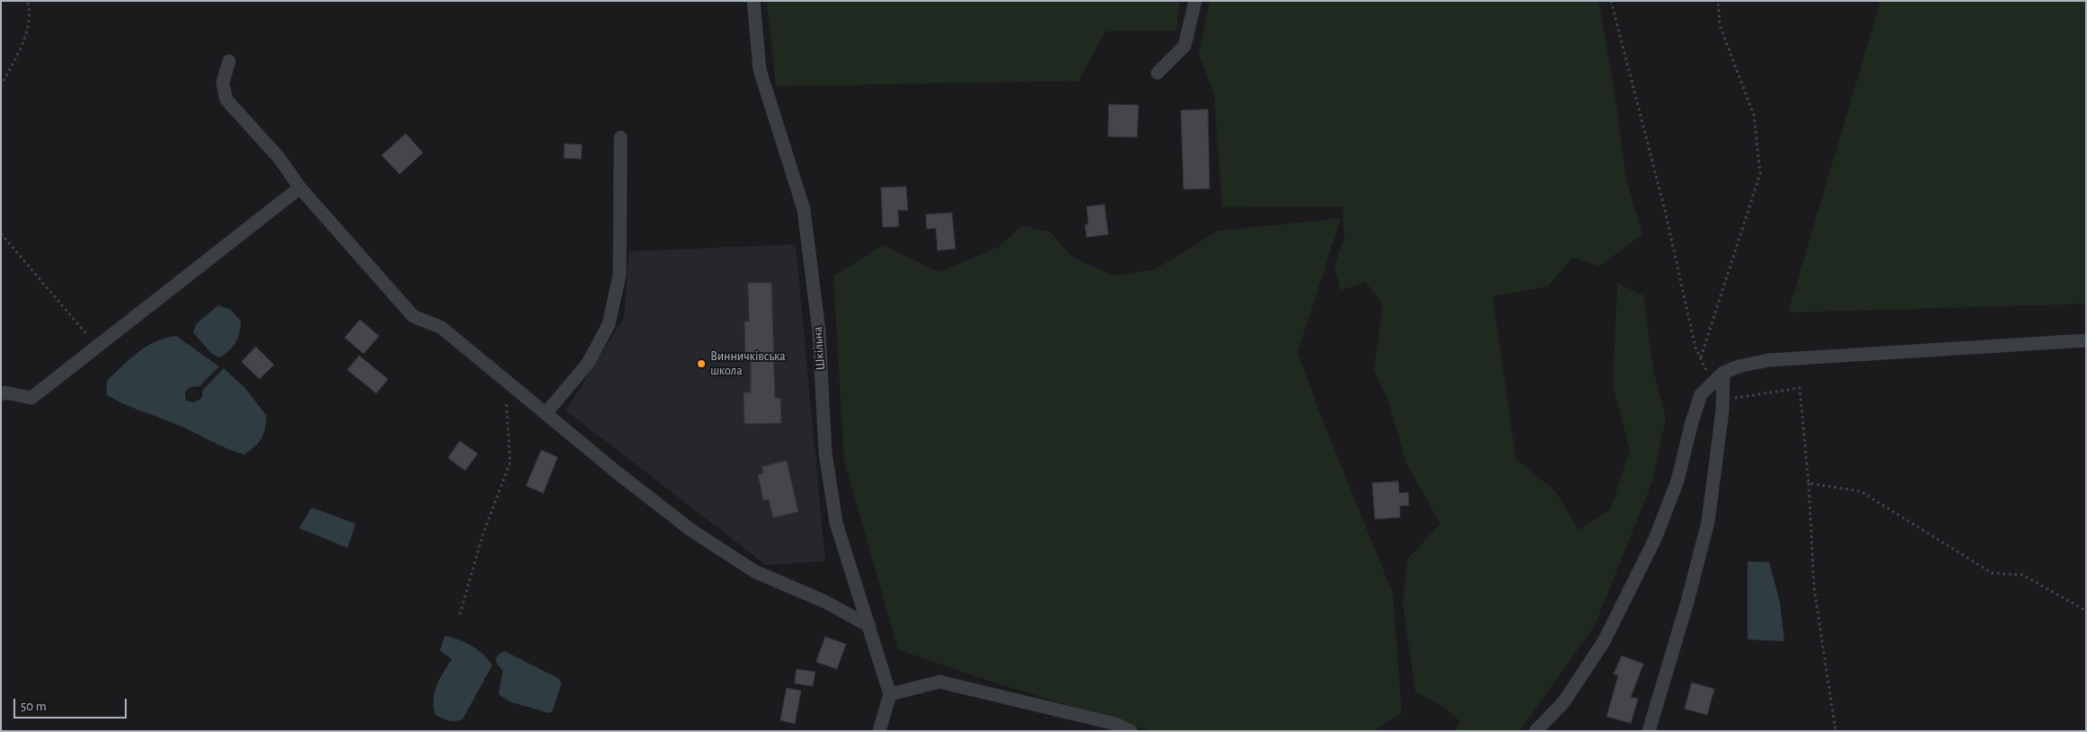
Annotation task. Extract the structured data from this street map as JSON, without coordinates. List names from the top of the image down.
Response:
{
  "streets": {
    "street": ["Шкільна"]
  },
  "places": ["Винничківська школа"],
  "scale_bar": "50 m"
}
